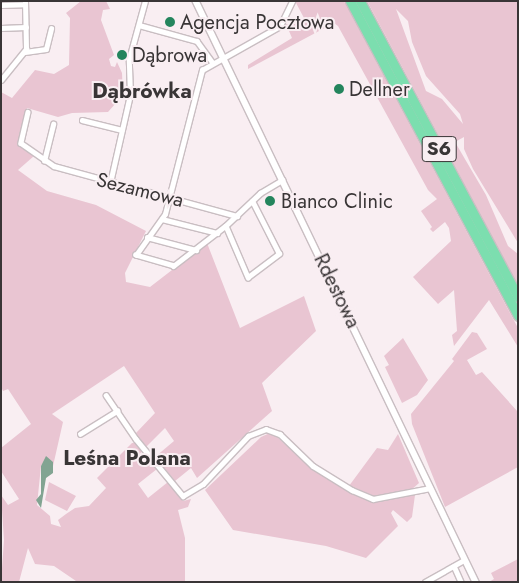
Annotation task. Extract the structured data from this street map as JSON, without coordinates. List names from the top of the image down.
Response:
{
  "streets": {
    "highway": ["S6"],
    "street": ["Sezamowa", "Rdestowa"]
  },
  "districts": ["Dąbrówka", "Leśna Polana"],
  "places": [
    "Agencja Pocztowa",
    "Dąbrowa",
    "Dellner",
    "Bianco Clinic"
  ]
}
